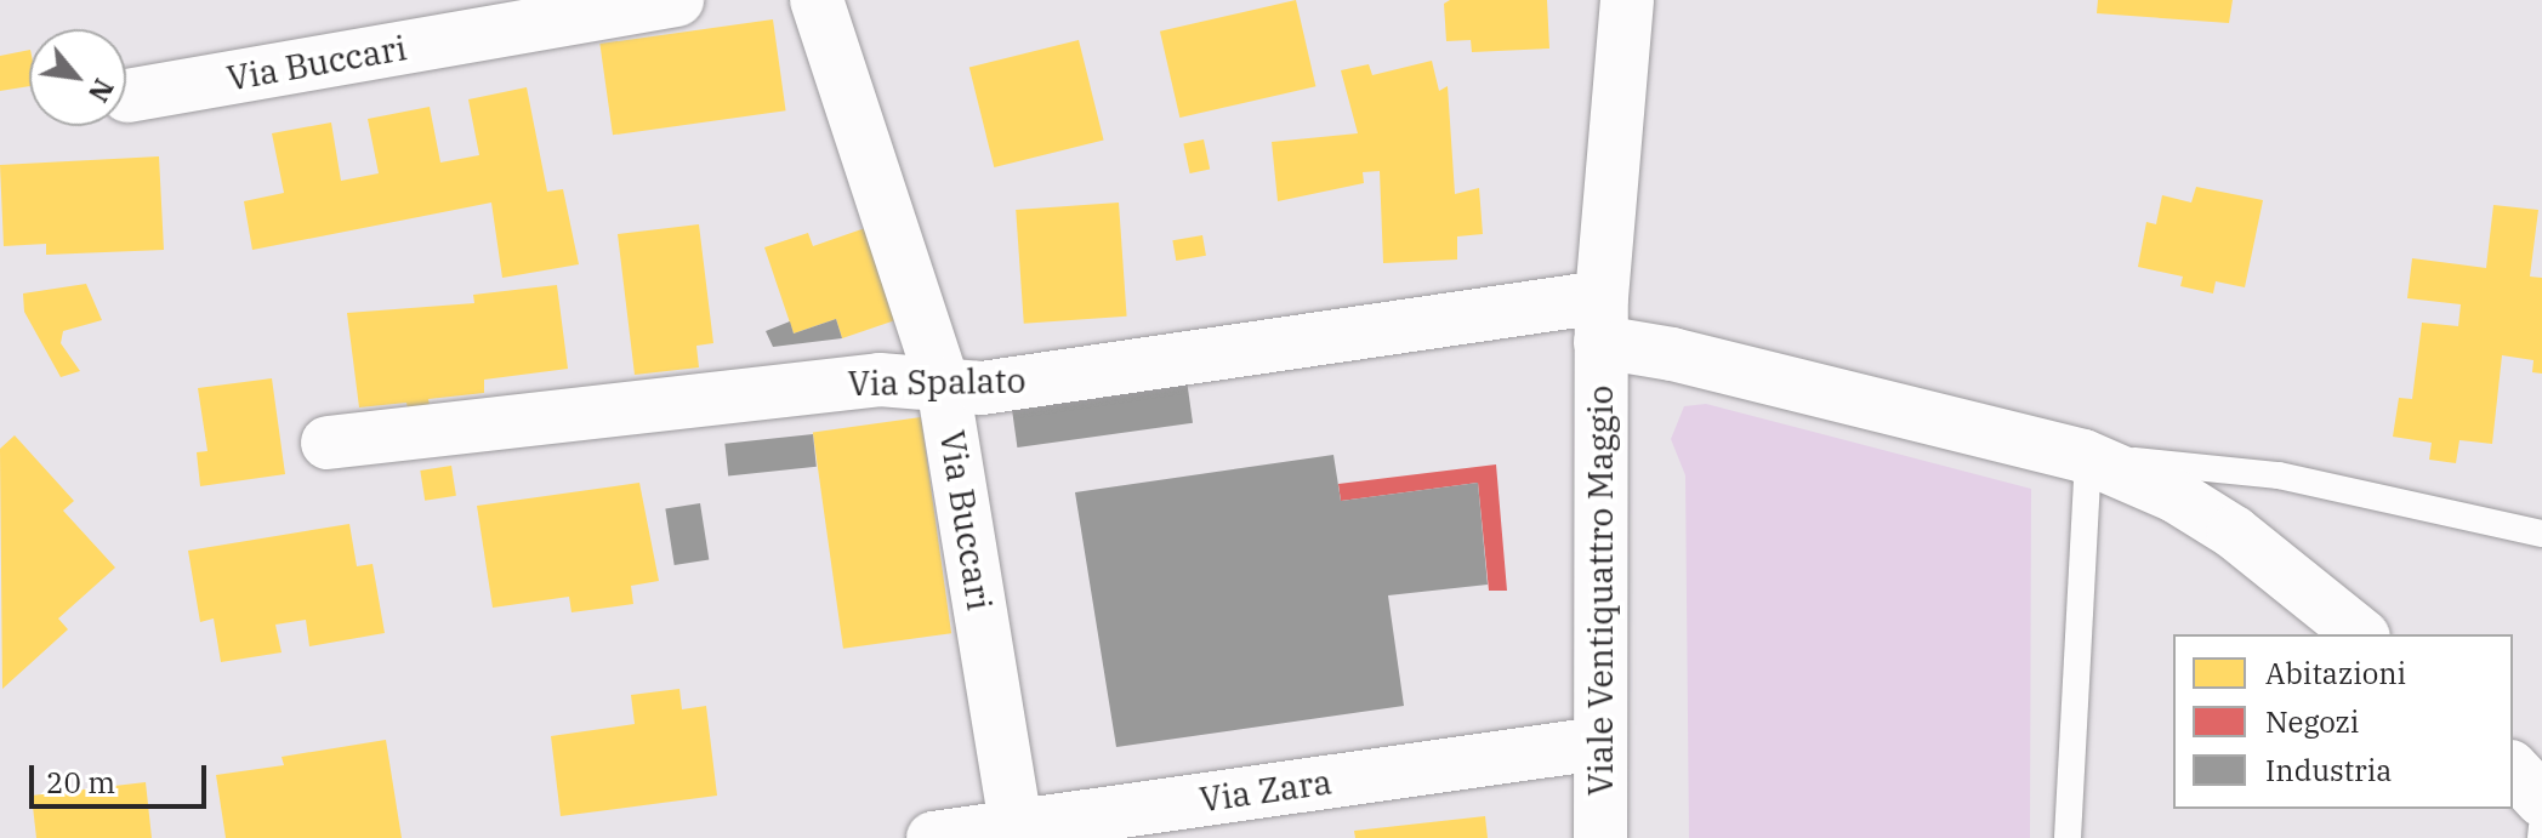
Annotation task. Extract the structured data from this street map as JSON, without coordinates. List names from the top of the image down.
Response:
{
  "streets": {
    "street": [
      "Via Buccari",
      "Via Spalato",
      "Viale Ventiquattro Maggio",
      "Via Zara"
    ]
  },
  "crossings": [
    ["Via Buccari", "Via Spalato"],
    ["Via Buccari", "Via Zara"],
    ["Via Spalato", "Viale Ventiquattro Maggio"],
    ["Viale Ventiquattro Maggio", "Via Zara"]
  ],
  "legend": ["Abitazioni", "Negozi", "Industria"],
  "scale_bar": "20 m",
  "north": "bottom right"
}
